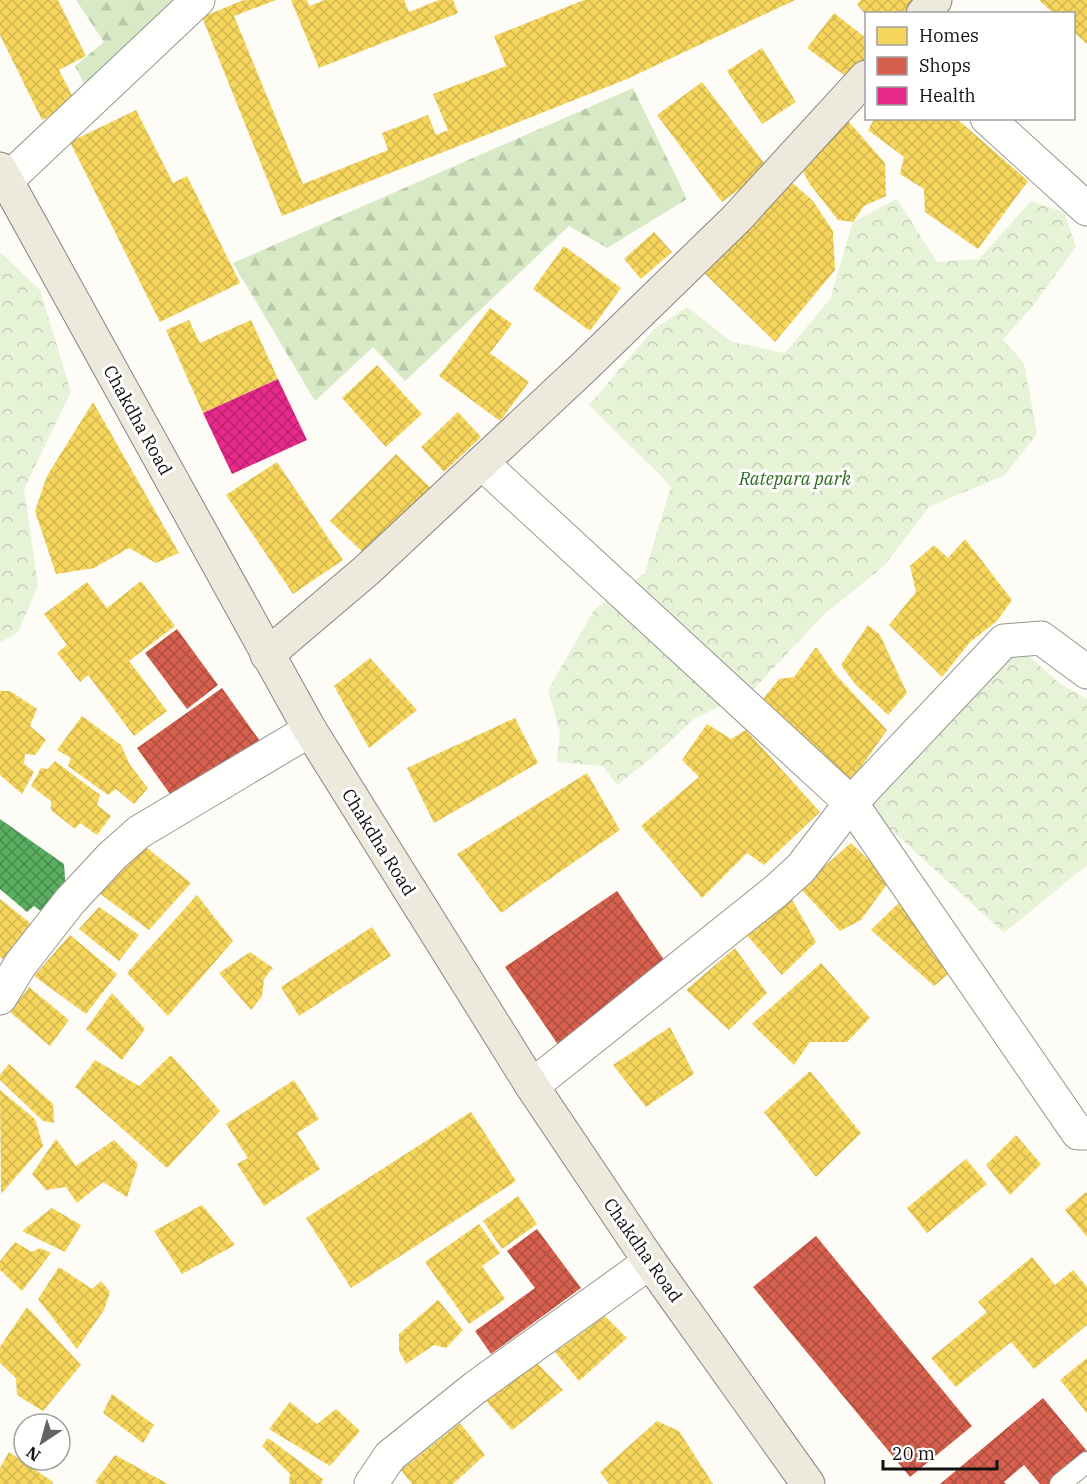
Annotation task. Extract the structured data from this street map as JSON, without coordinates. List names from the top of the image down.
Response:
{
  "streets": {
    "main road": ["Chakdha Road"]
  },
  "parks": ["Ratepara park"],
  "legend": ["Homes", "Shops", "Health"],
  "scale_bar": "20 m",
  "north": "bottom left"
}
